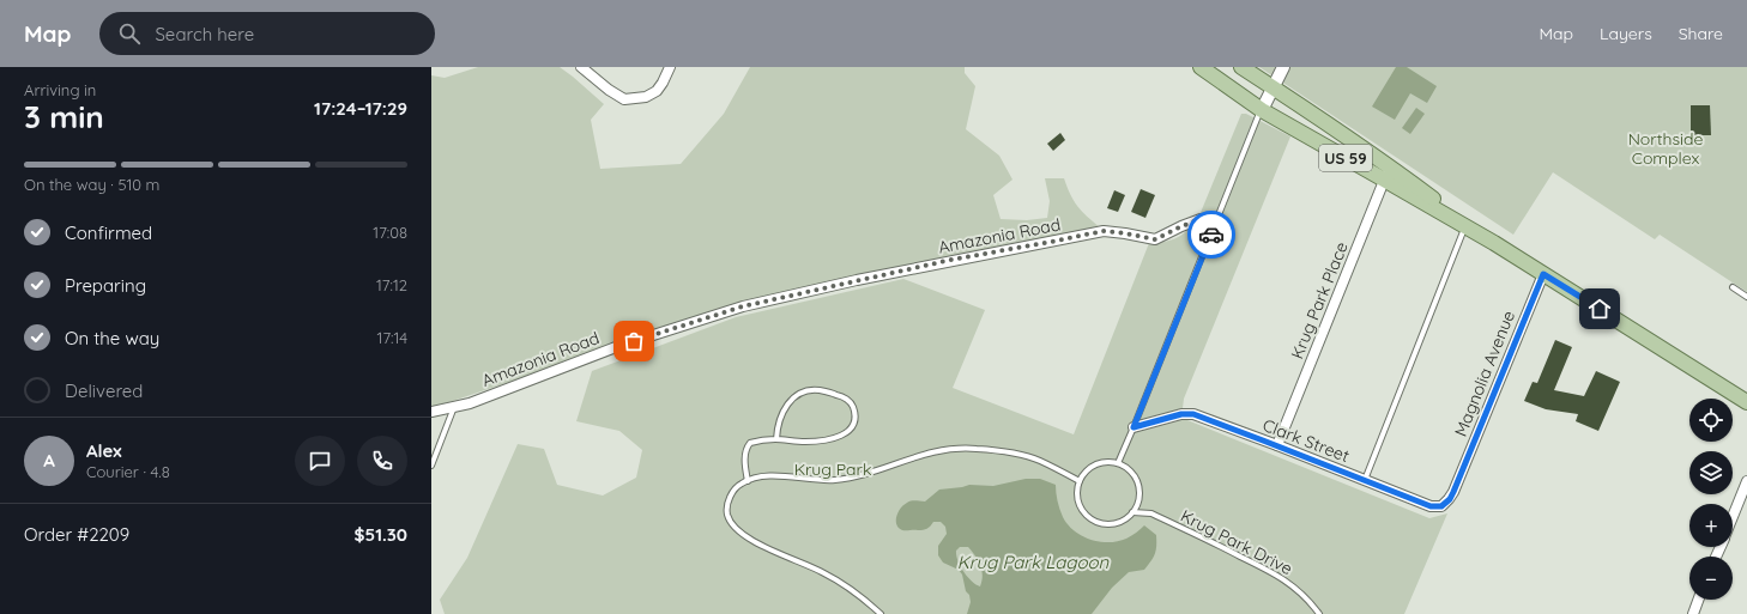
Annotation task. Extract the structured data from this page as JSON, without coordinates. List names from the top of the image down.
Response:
{
  "streets": {
    "main road": ["US 59"],
    "street": [
      "Amazonia Road",
      "Krug Park Place",
      "Magnolia Avenue",
      "Clark Street"
    ],
    "lane": ["Krug Park Drive"]
  },
  "crossings": [
    ["US 59", "Krug Park Place"],
    ["US 59", "Magnolia Avenue"],
    ["Krug Park Place", "Clark Street"],
    ["Magnolia Avenue", "Clark Street"]
  ],
  "water": ["Krug Park Lagoon"],
  "parks": ["Northside Complex", "Krug Park"],
  "page": {
    "header": "Map",
    "search": "Search here",
    "nav": ["Map", "Layers", "Share"],
    "heading": ["3 min", "Arriving in", "17:24–17:29"],
    "panel": [
      "Alex",
      "Courier · 4.8",
      "Order #2209",
      "$51.30"
    ],
    "bar": "On the way · 510 m",
    "list": [
      ["Confirmed", "17:08"],
      ["Preparing", "17:12"],
      ["On the way", "17:14"],
      "Delivered"
    ],
    "map_buttons": ["+", "−"],
    "round": "A"
  }
}
